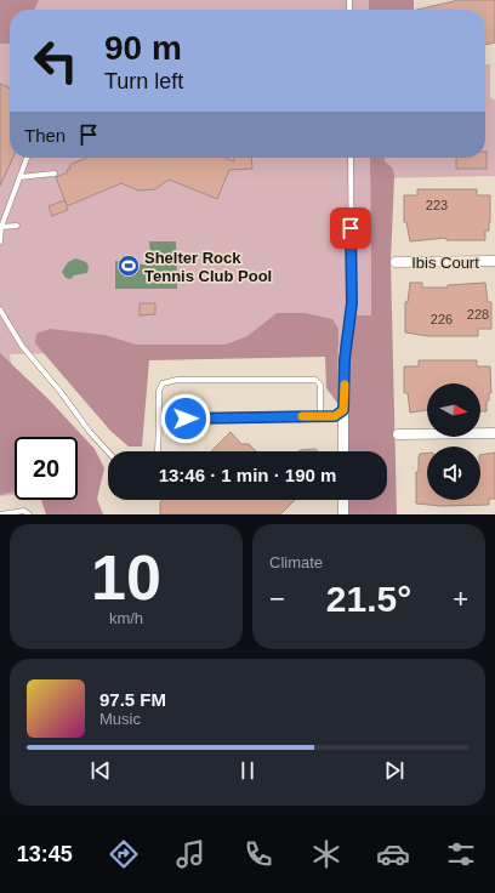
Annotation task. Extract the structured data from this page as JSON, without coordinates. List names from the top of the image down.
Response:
{
  "streets": {
    "street": ["Ibis Court"]
  },
  "places": {
    "sports": ["Shelter Rock Tennis Club Pool"]
  },
  "house_numbers": ["223", "228", "226"],
  "north": "right",
  "page": {
    "turn": ["90 m", "Turn left"],
    "then": "Then",
    "limit": "20",
    "trip": "13:46 · 1 min · 190 m",
    "tile": [
      ["10", "km/h"],
      "Climate"
    ],
    "heat": ["−", "21.5°", "+"],
    "song": ["97.5 FM", "Music"],
    "tabs": "13:45"
  }
}
